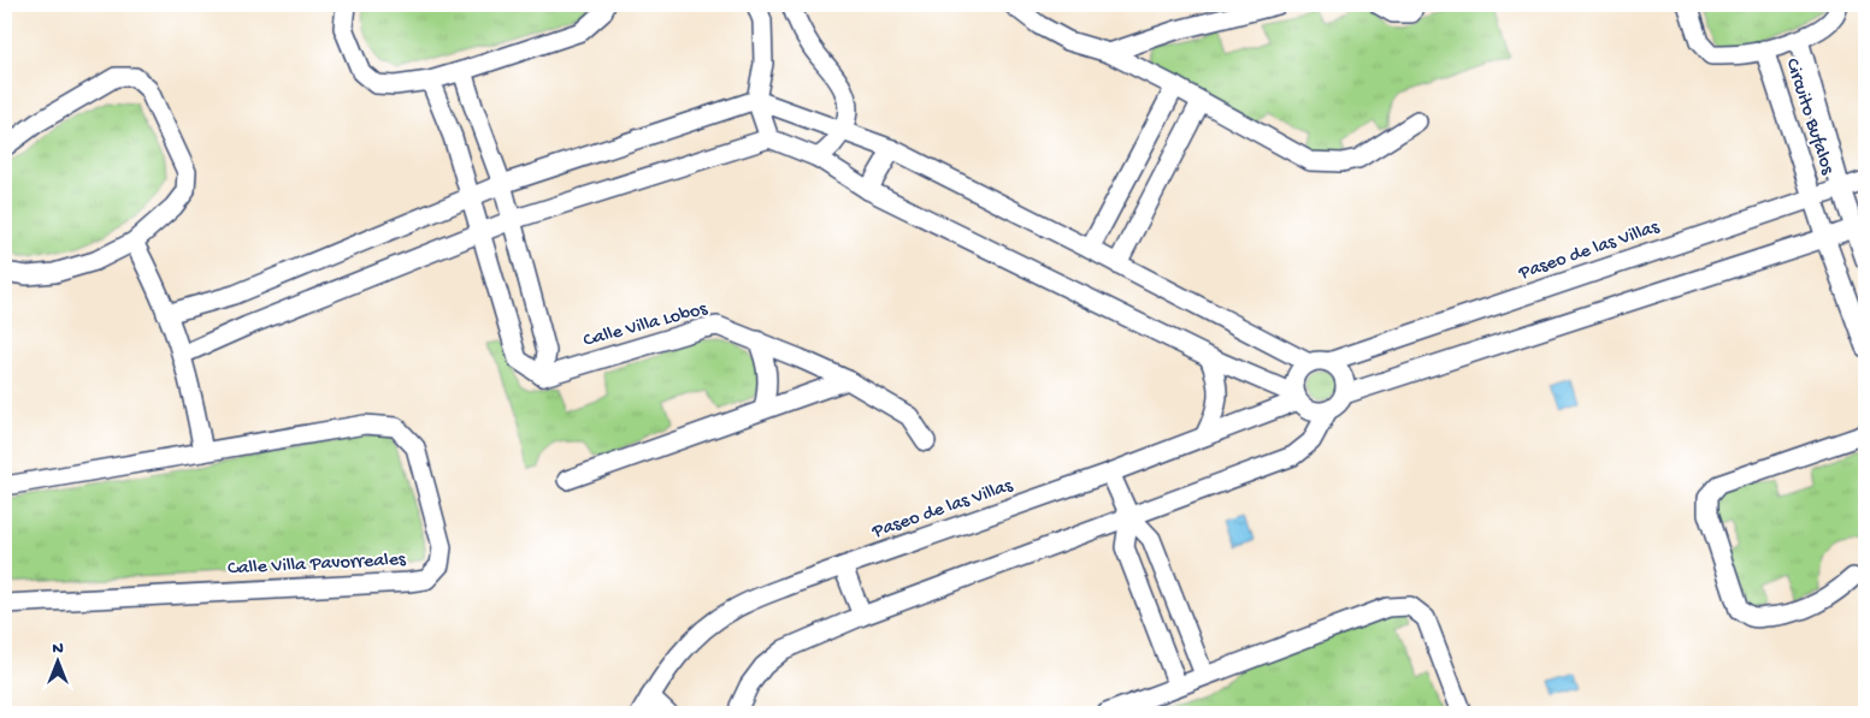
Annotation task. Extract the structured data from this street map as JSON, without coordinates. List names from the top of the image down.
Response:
{
  "streets": {
    "street": [
      "Circuito Bufalos",
      "Paseo de las Villas",
      "Calle Villa Lobos",
      "Calle Villa Pavorreales"
    ]
  },
  "crossings": [
    ["Circuito Bufalos", "Paseo de las Villas"]
  ],
  "north": "top"
}
